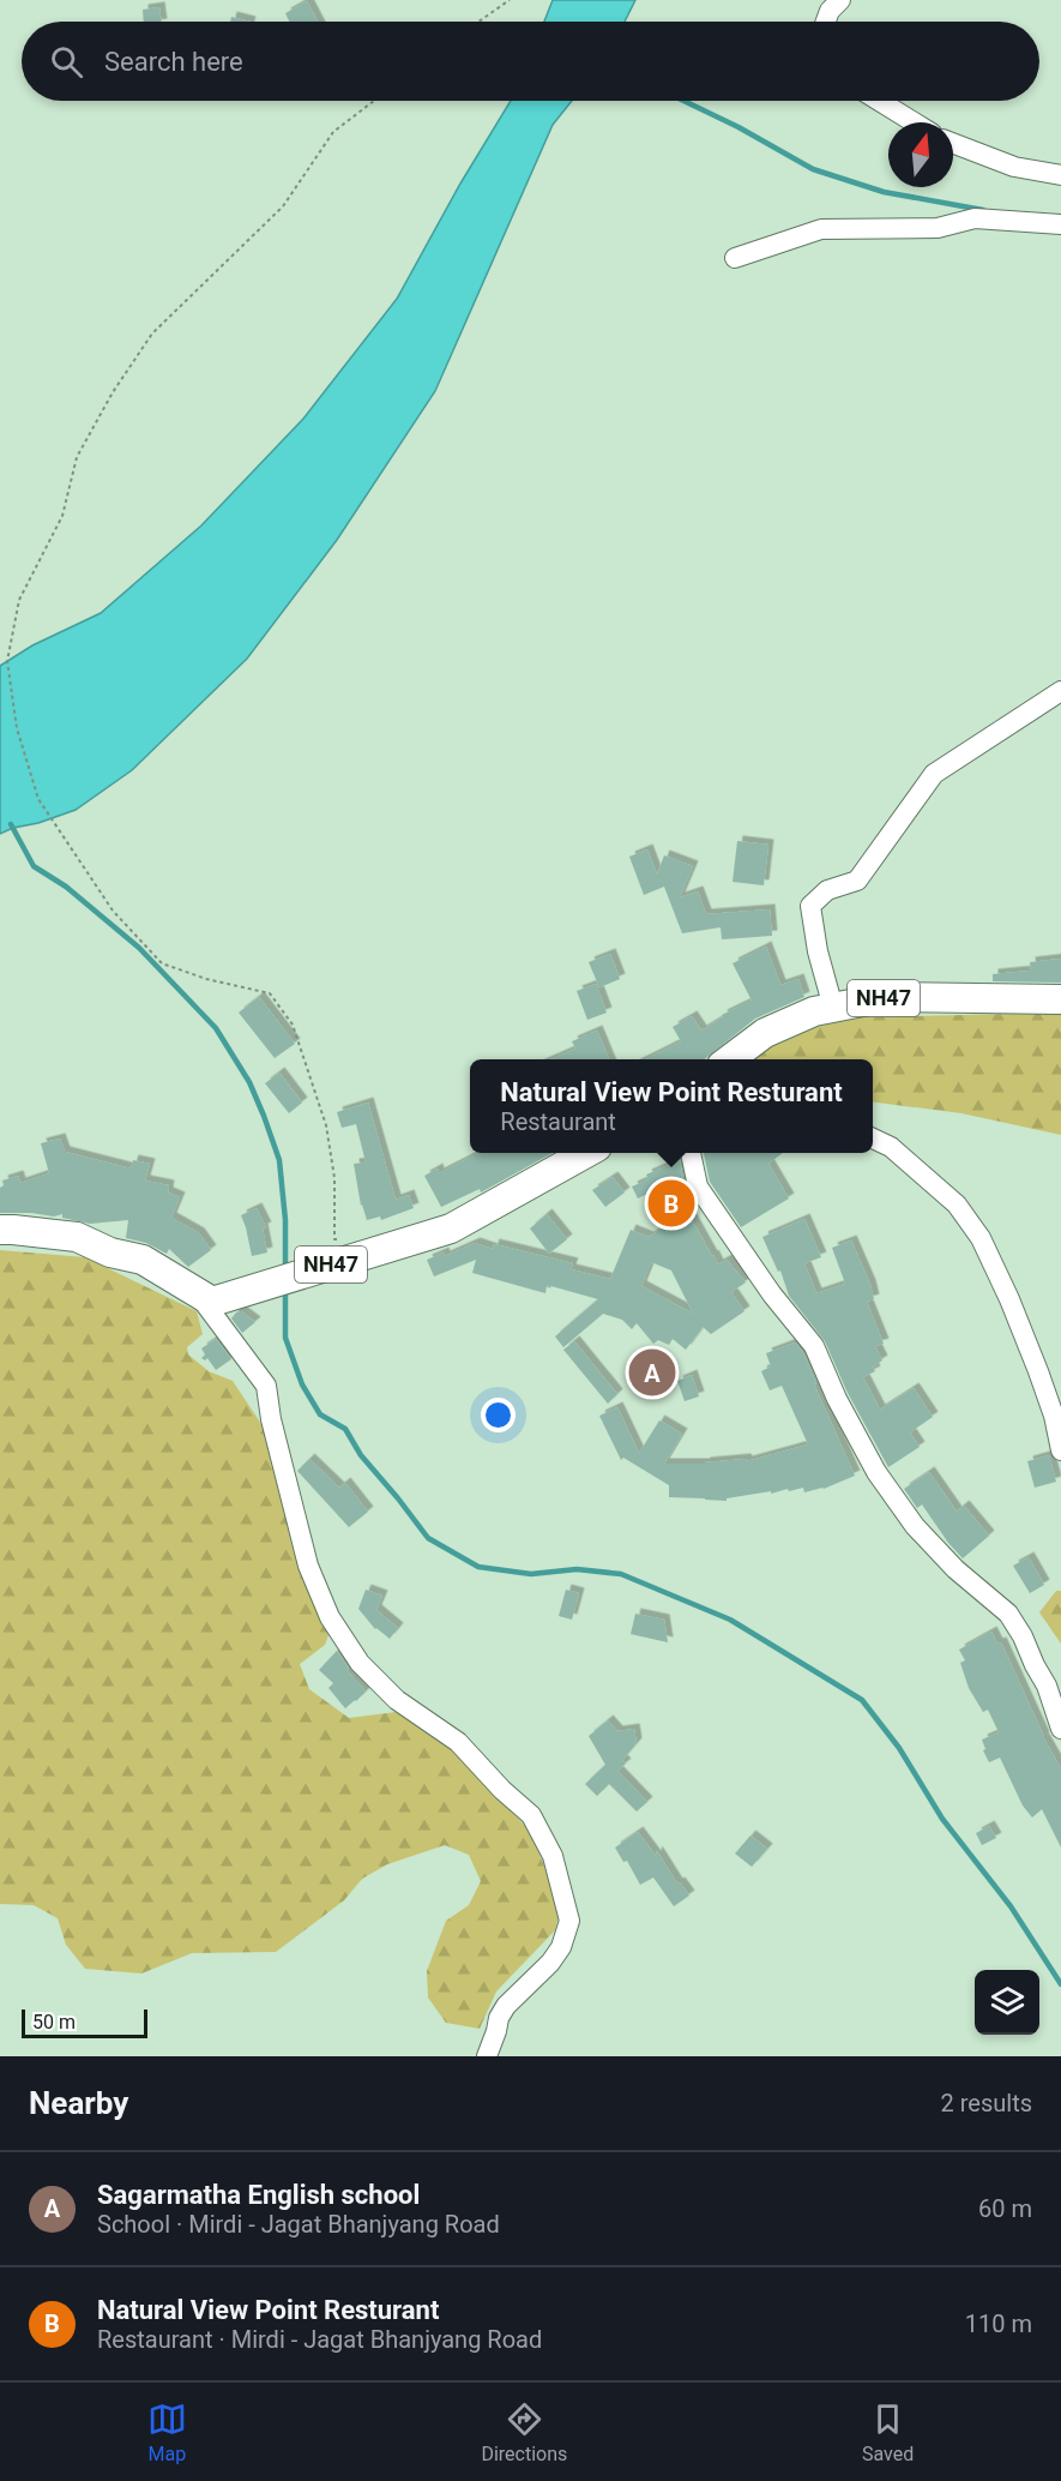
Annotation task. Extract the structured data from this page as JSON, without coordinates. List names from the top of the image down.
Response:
{
  "streets": {
    "highway": ["NH47"]
  },
  "scale_bar": "50 m",
  "north": "top",
  "page": {
    "search": "Search here",
    "popup": ["Natural View Point Resturant", "Restaurant"],
    "pins": ["B", "A"],
    "scale": "50 m",
    "heading": ["Nearby", "2 results"],
    "list": [
      {
        "mark": "A",
        "name": "Sagarmatha English school",
        "note": "School · Mirdi - Jagat Bhanjyang Road",
        "value": "60 m"
      },
      {
        "mark": "B",
        "name": "Natural View Point Resturant",
        "note": "Restaurant · Mirdi - Jagat Bhanjyang Road",
        "value": "110 m"
      }
    ],
    "nav": ["Map", "Directions", "Saved"]
  }
}
